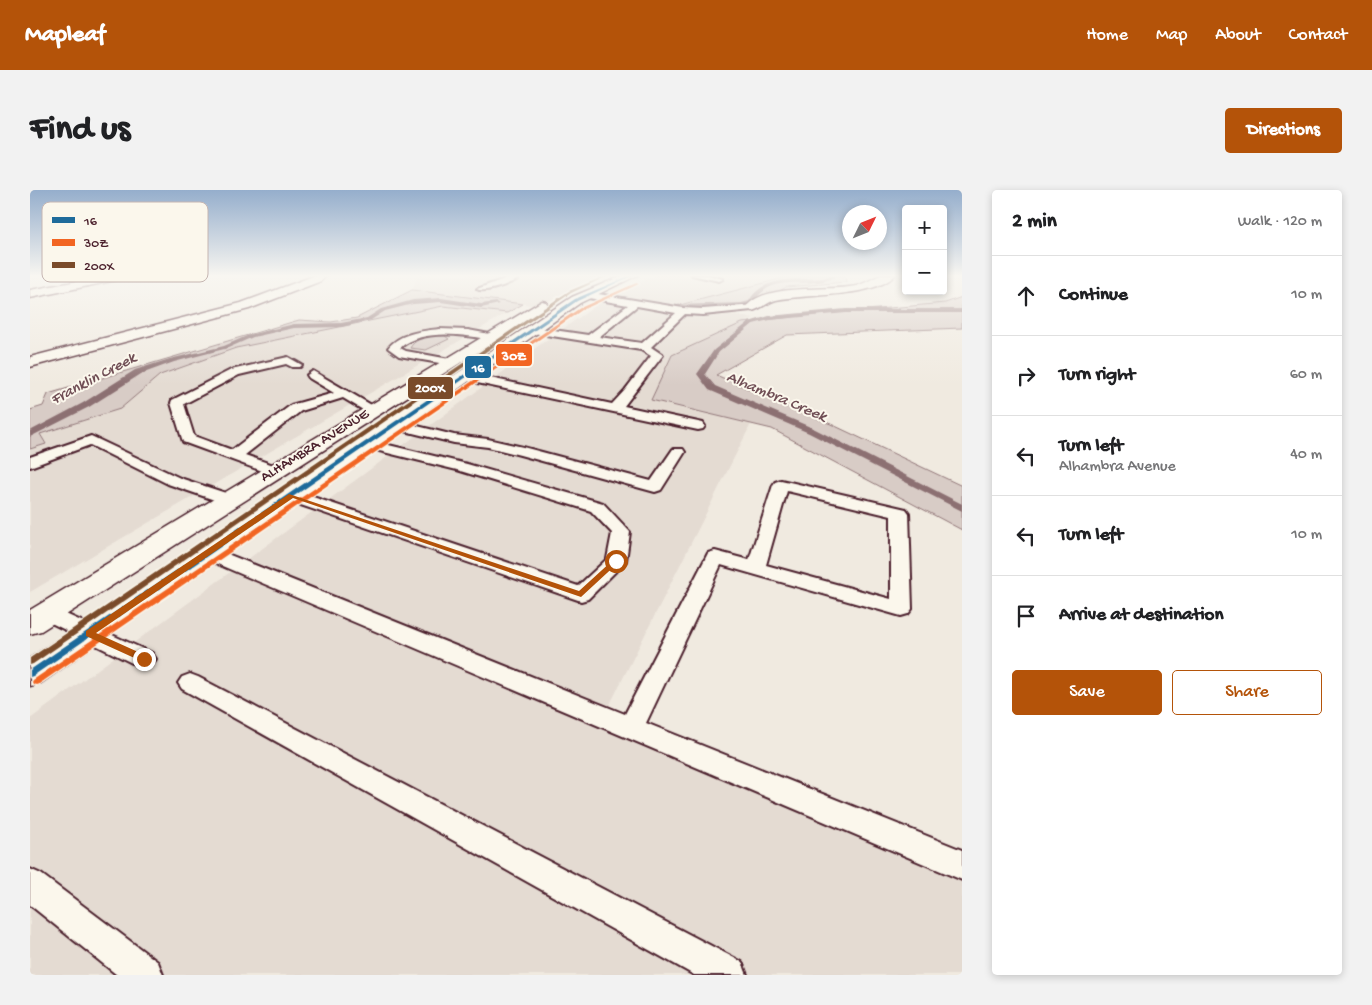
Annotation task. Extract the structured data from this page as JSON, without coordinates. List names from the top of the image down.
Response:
{
  "streets": {
    "main road": ["ALHAMBRA AVENUE"]
  },
  "water": ["Franklin Creek", "Alhambra Creek"],
  "lines": ["transit line 16", "transit line 30Z", "transit line 200X"],
  "legend": ["16", "30Z", "200X"],
  "north": "top right",
  "page": {
    "header": "Mapleaf",
    "nav": [
      "Home",
      "Map",
      "About",
      "Contact"
    ],
    "buttons": [
      "Directions",
      ["Save", "Share"]
    ],
    "title": "Find us",
    "heading": ["2 min", "Walk · 120 m"],
    "map_buttons": ["+", "−"],
    "list": [
      ["Continue", "10 m"],
      ["Turn right", "60 m"],
      ["Turn left", "Alhambra Avenue", "40 m"],
      ["Turn left", "10 m"],
      "Arrive at destination"
    ]
  }
}
